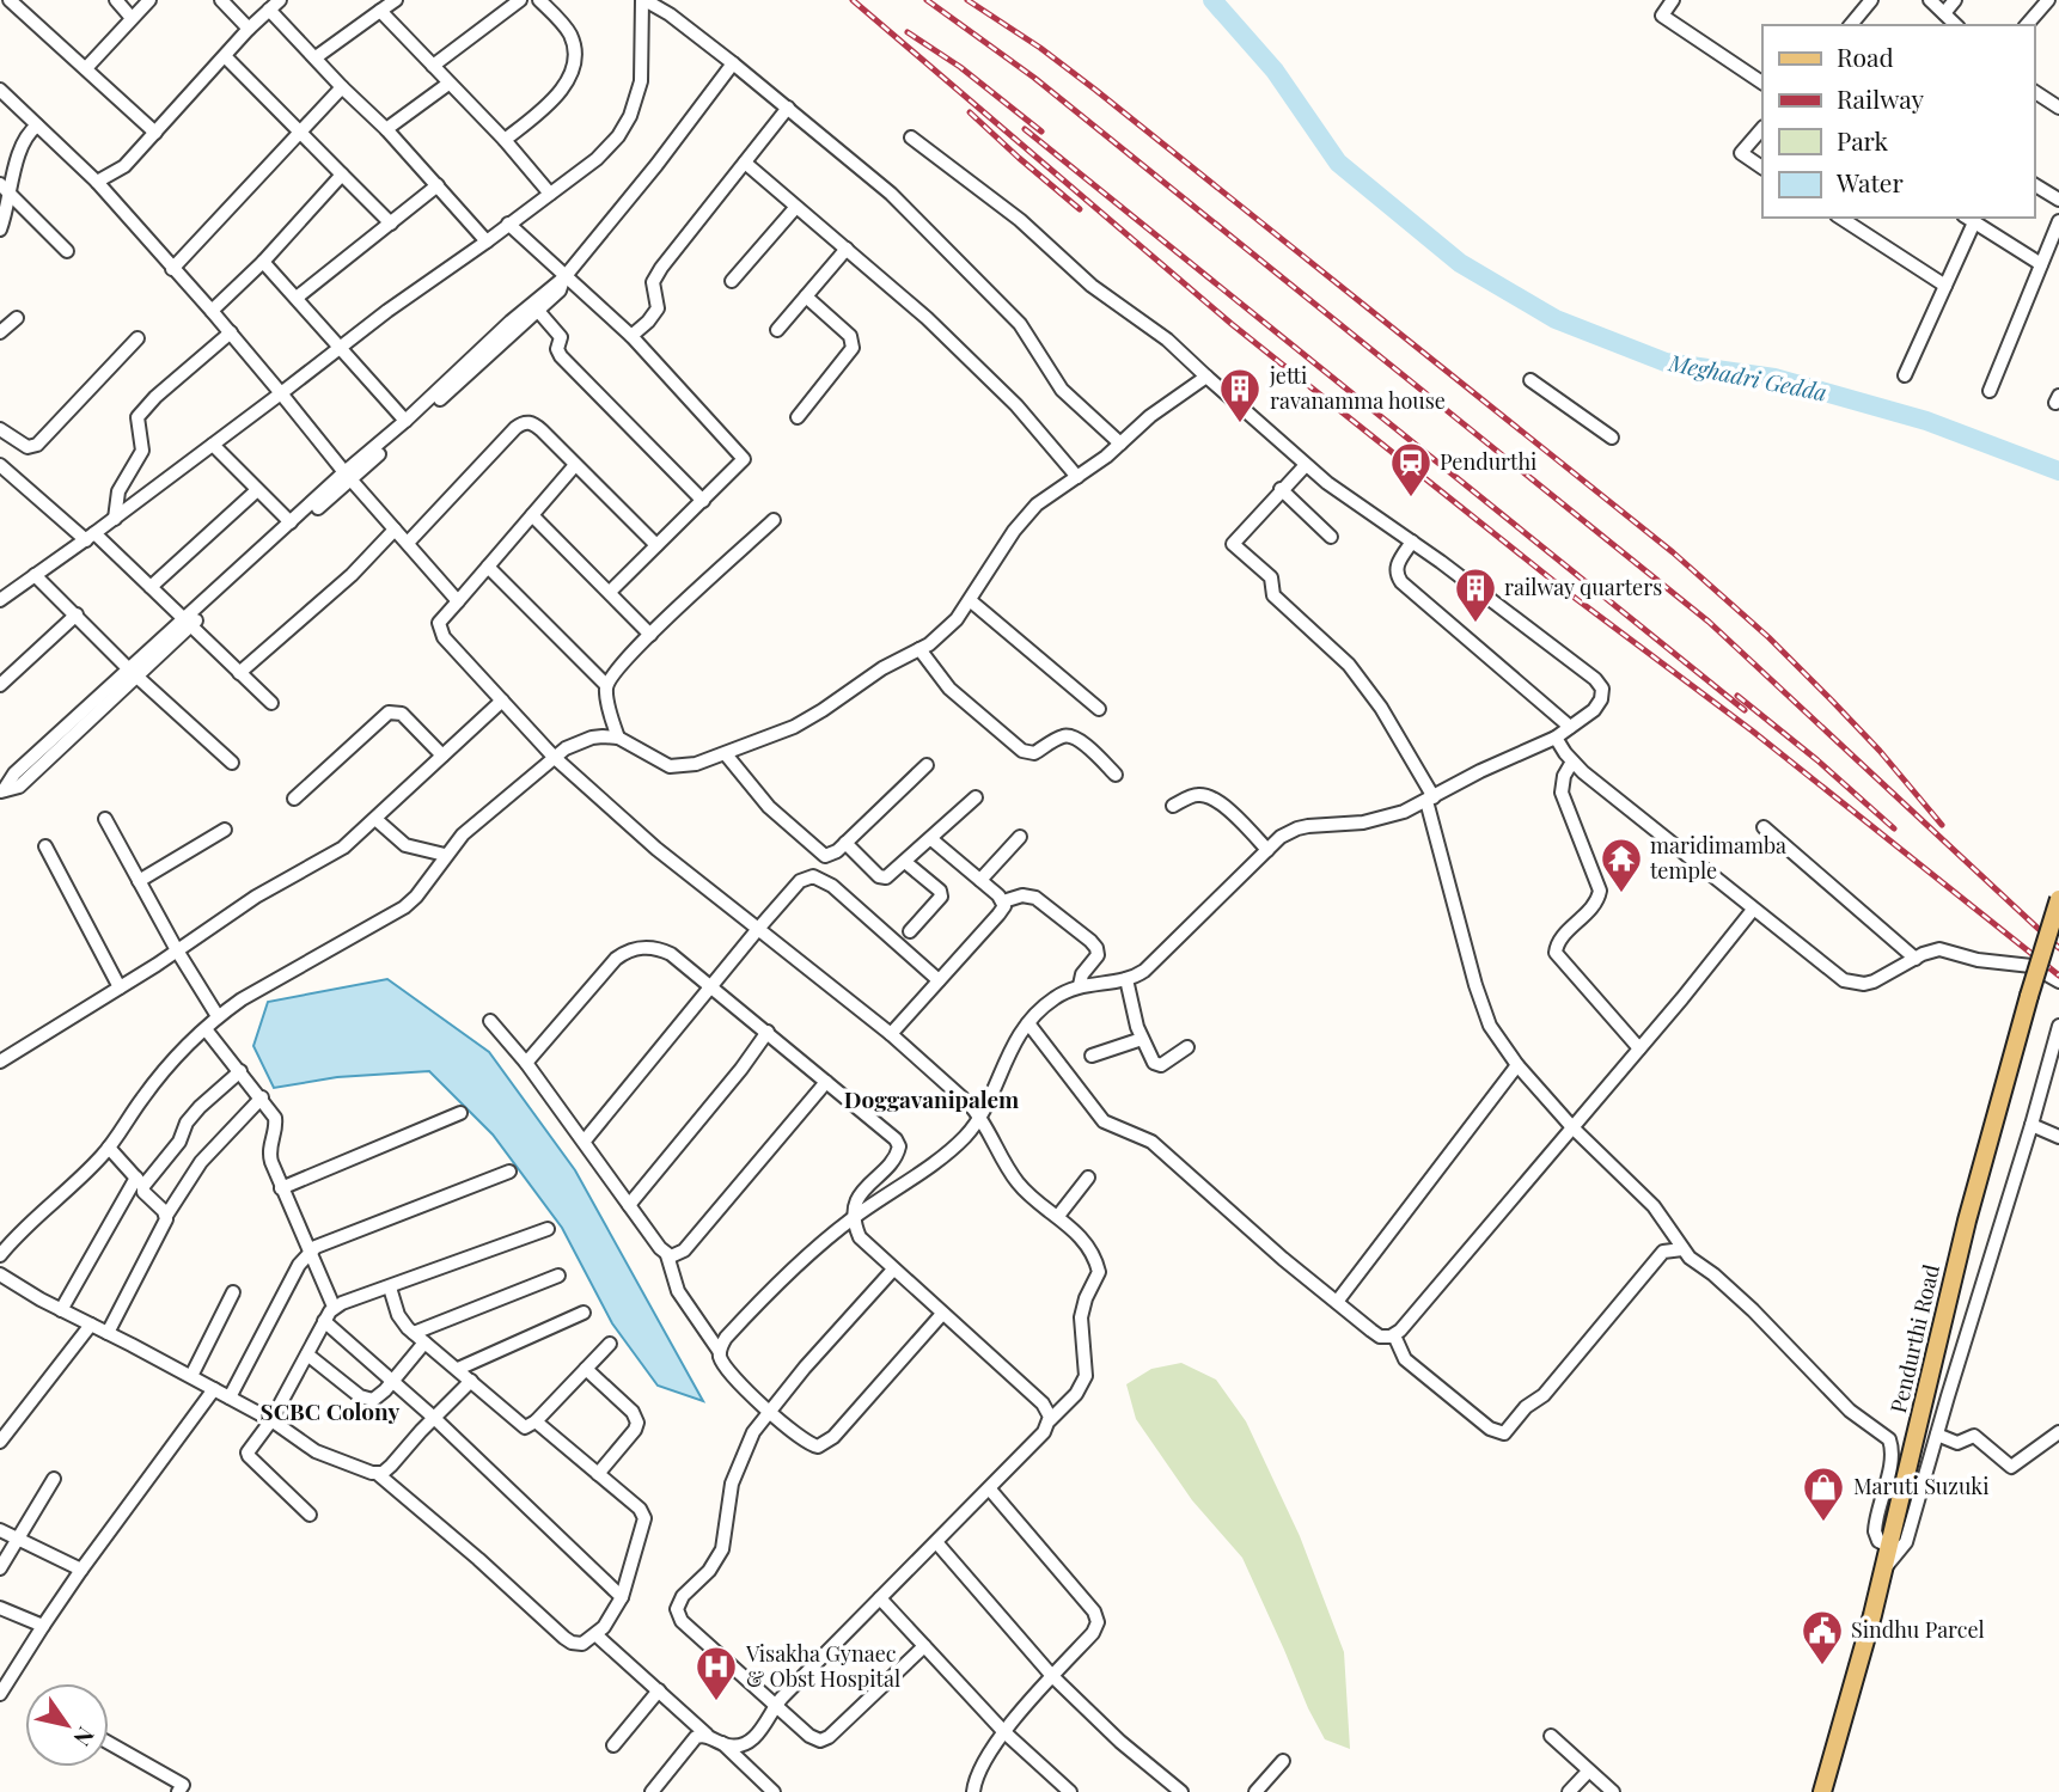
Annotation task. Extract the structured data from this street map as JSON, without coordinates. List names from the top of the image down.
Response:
{
  "streets": {
    "main road": ["Pendurthi Road"]
  },
  "districts": ["Doggavanipalem", "SCBC Colony"],
  "water": ["Meghadri Gedda"],
  "places": {
    "building": ["jetti ravanamma house", "railway quarters"],
    "station": ["Pendurthi"],
    "temple": ["maridimamba temple"],
    "shop": ["Maruti Suzuki"],
    "public building": ["Sindhu Parcel"],
    "hospital": ["Visakha Gynaec & Obst Hospital"]
  },
  "legend": [
    "Road",
    "Railway",
    "Park",
    "Water"
  ],
  "north": "bottom right"
}
